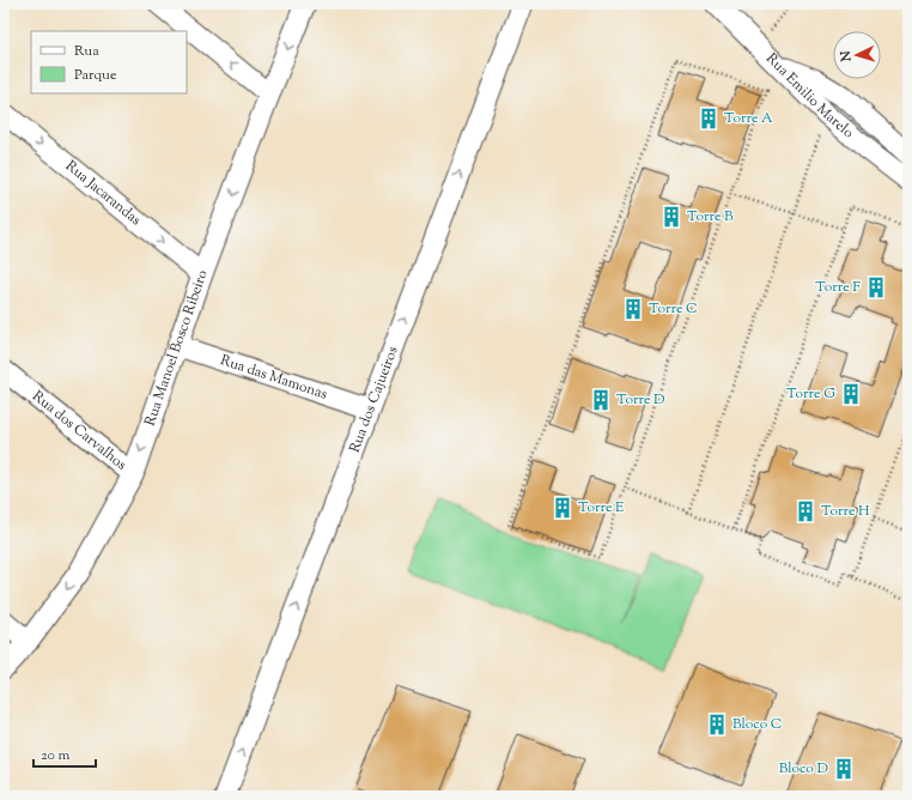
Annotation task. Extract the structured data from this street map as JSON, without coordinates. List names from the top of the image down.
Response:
{
  "streets": {
    "street": [
      "Rua Emilio Marelo",
      "Rua Jacarandas",
      "Rua Manoel Bosco Ribeiro",
      "Rua das Mamonas",
      "Rua dos Cajueiros",
      "Rua dos Carvalhos"
    ]
  },
  "crossings": [
    ["Rua Jacarandas", "Rua Manoel Bosco Ribeiro"],
    ["Rua Manoel Bosco Ribeiro", "Rua das Mamonas"],
    ["Rua Manoel Bosco Ribeiro", "Rua dos Carvalhos"],
    ["Rua das Mamonas", "Rua dos Cajueiros"]
  ],
  "one_way": ["Rua Manoel Bosco Ribeiro", "Rua dos Cajueiros"],
  "places": {
    "building": [
      "Torre A",
      "Torre B",
      "Torre F",
      "Torre C",
      "Torre G",
      "Torre D",
      "Torre E",
      "Torre H",
      "Bloco C",
      "Bloco D"
    ]
  },
  "legend": ["Rua", "Parque"],
  "scale_bar": "20 m",
  "north": "left"
}
